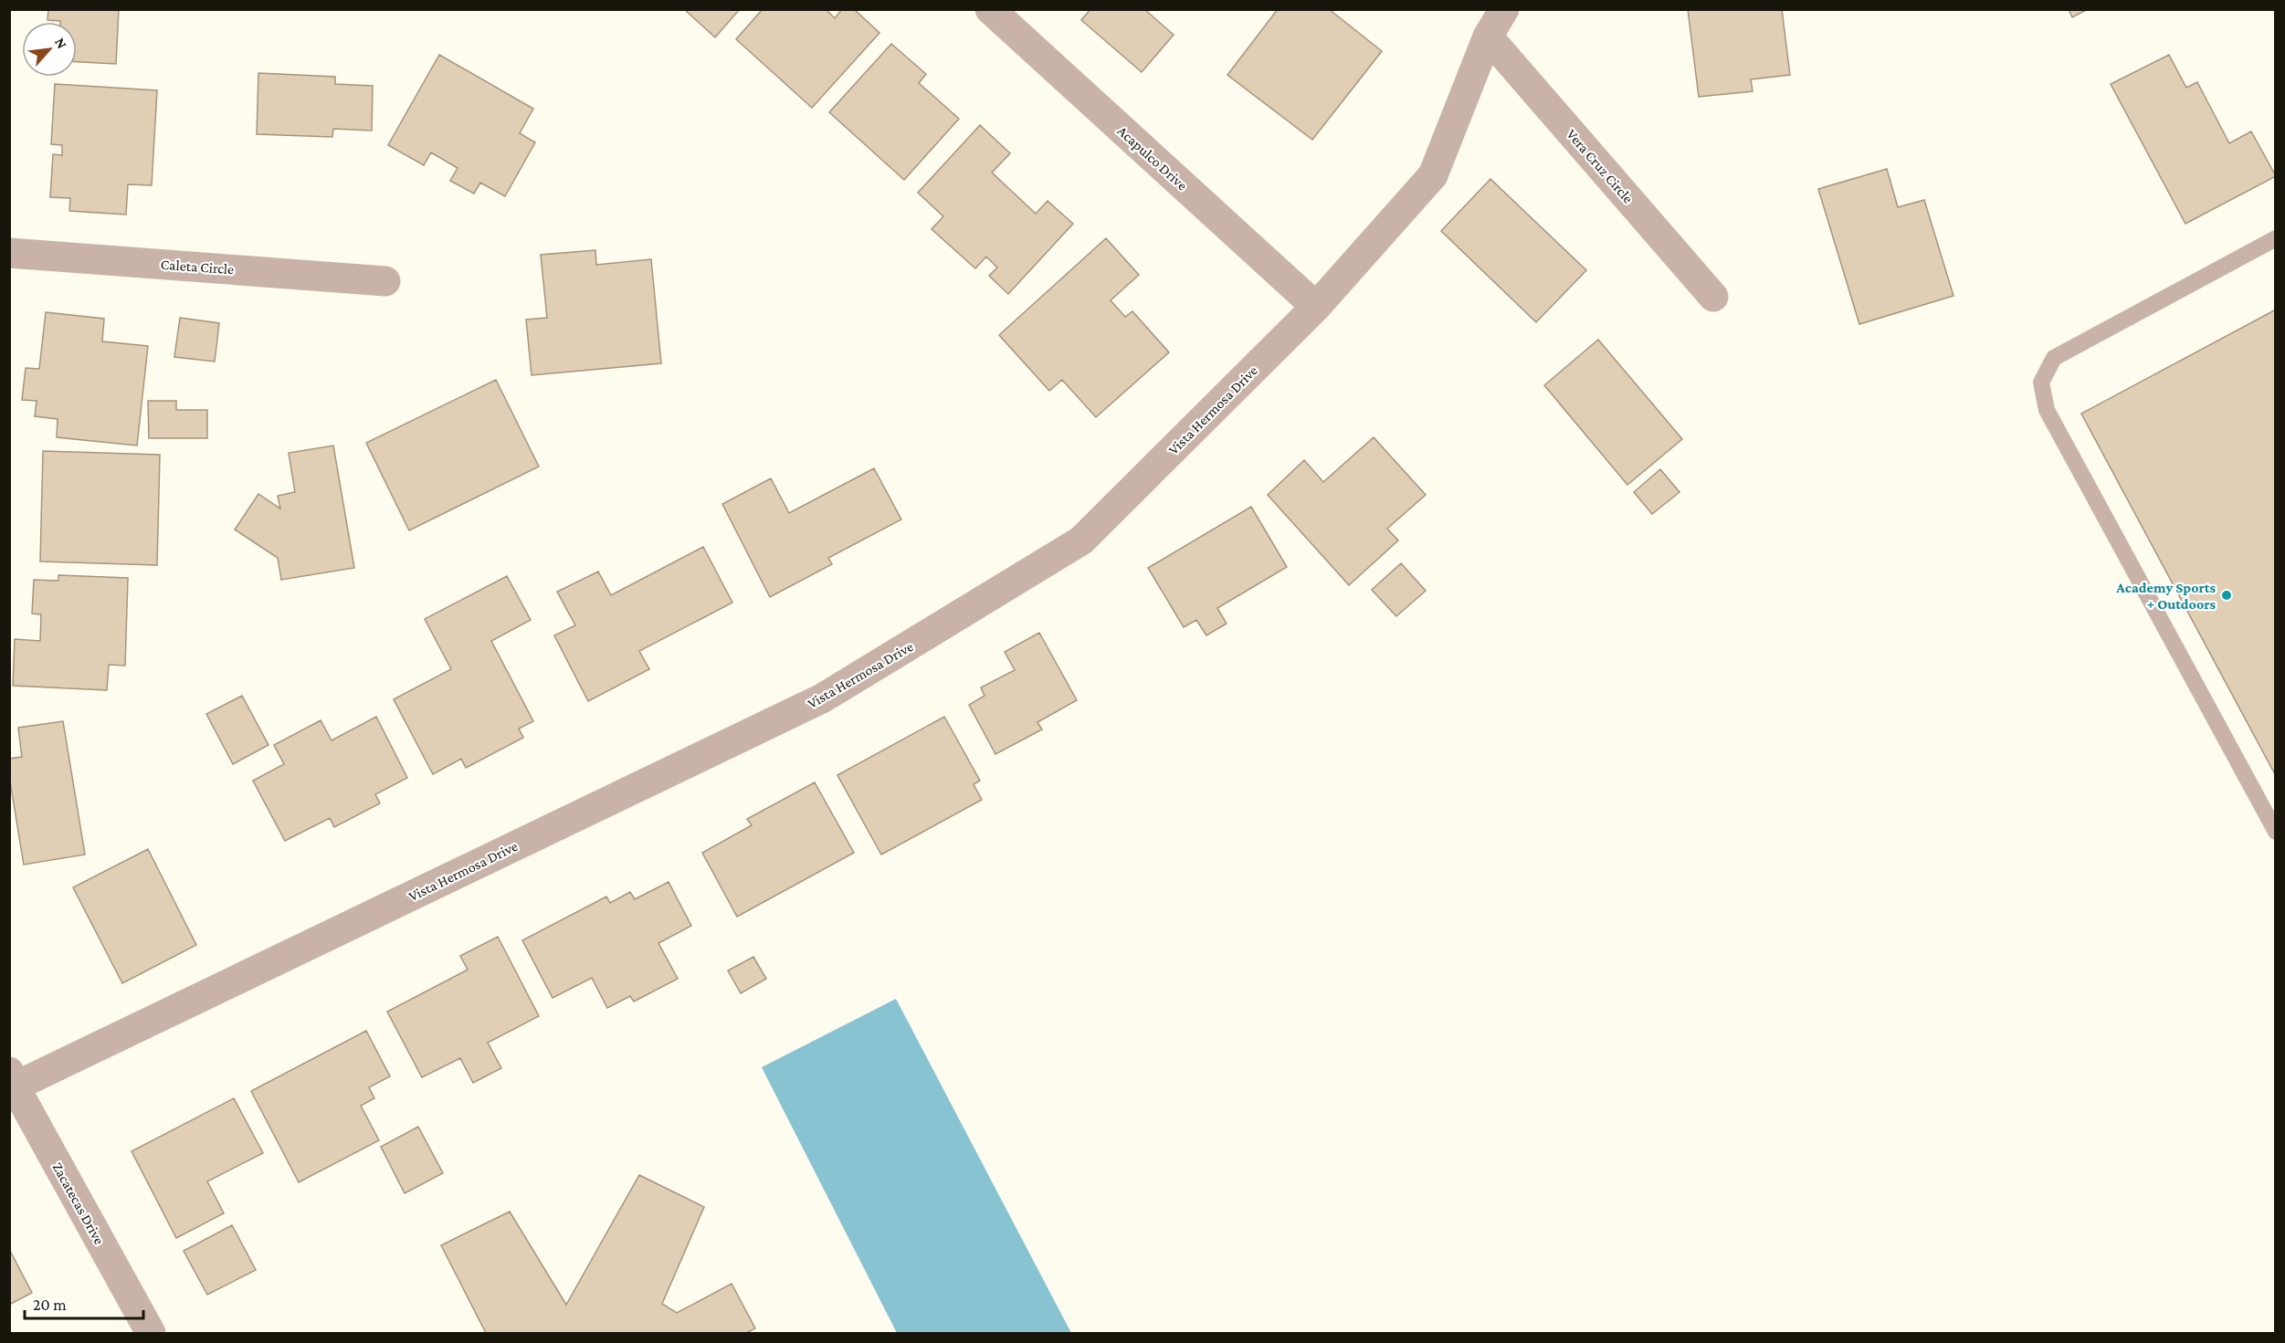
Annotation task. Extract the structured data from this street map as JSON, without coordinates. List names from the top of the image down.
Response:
{
  "streets": {
    "street": [
      "Acapulco Drive",
      "Vera Cruz Circle",
      "Caleta Circle",
      "Vista Hermosa Drive",
      "Zacatecas Drive"
    ]
  },
  "crossings": [
    ["Acapulco Drive", "Vista Hermosa Drive"],
    ["Vera Cruz Circle", "Vista Hermosa Drive"],
    ["Vista Hermosa Drive", "Zacatecas Drive"]
  ],
  "places": ["Academy Sports + Outdoors"],
  "scale_bar": "20 m",
  "north": "top right"
}
